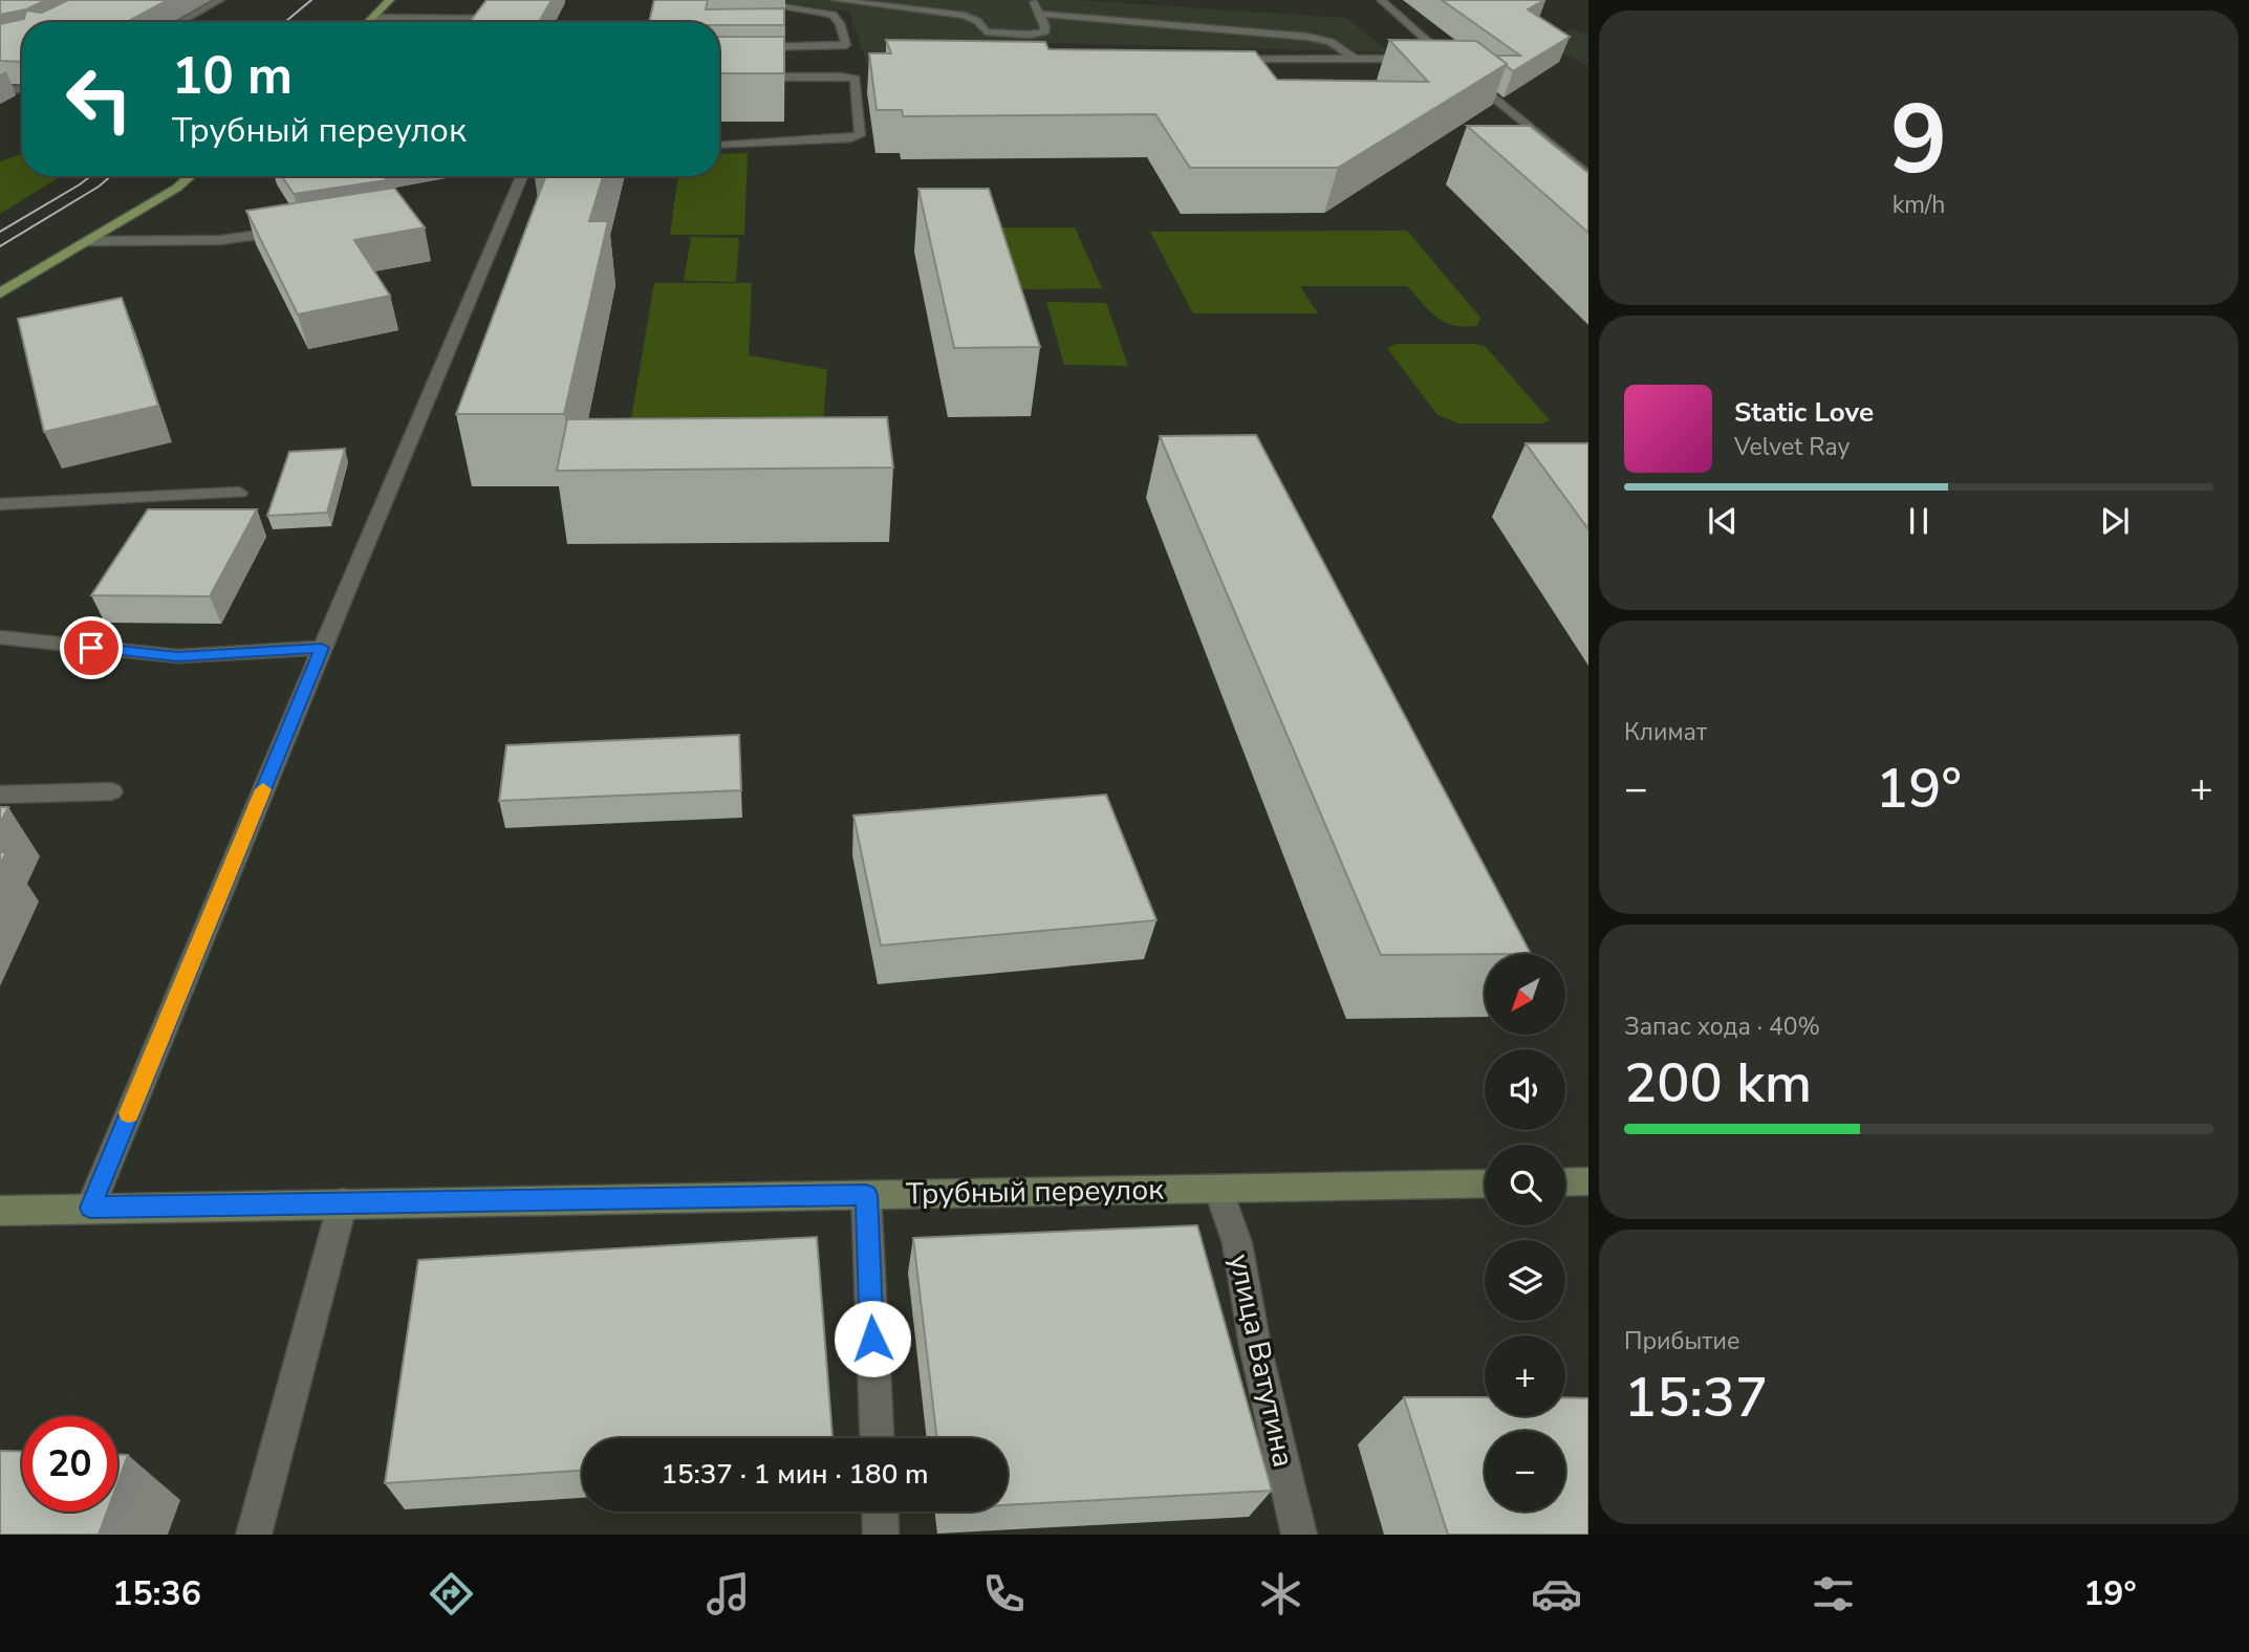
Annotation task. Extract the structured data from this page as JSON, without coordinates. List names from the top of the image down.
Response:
{
  "streets": {
    "street": ["Трубный переулок", "улица Ватутина"]
  },
  "crossings": [
    ["Трубный переулок", "улица Ватутина"]
  ],
  "north": "bottom left",
  "page": {
    "tile": [
      ["9", "km/h"],
      "Климат",
      ["Запас хода · 40%", "200 km"],
      ["Прибытие", "15:37"]
    ],
    "turn": ["10 m", "Трубный переулок"],
    "song": ["Static Love", "Velvet Ray"],
    "heat": ["−", "19°", "+"],
    "map_buttons": ["+", "−"],
    "limit": "20",
    "trip": "15:37 · 1 мин · 180 m",
    "tabs": ["15:36", "19°"]
  }
}
